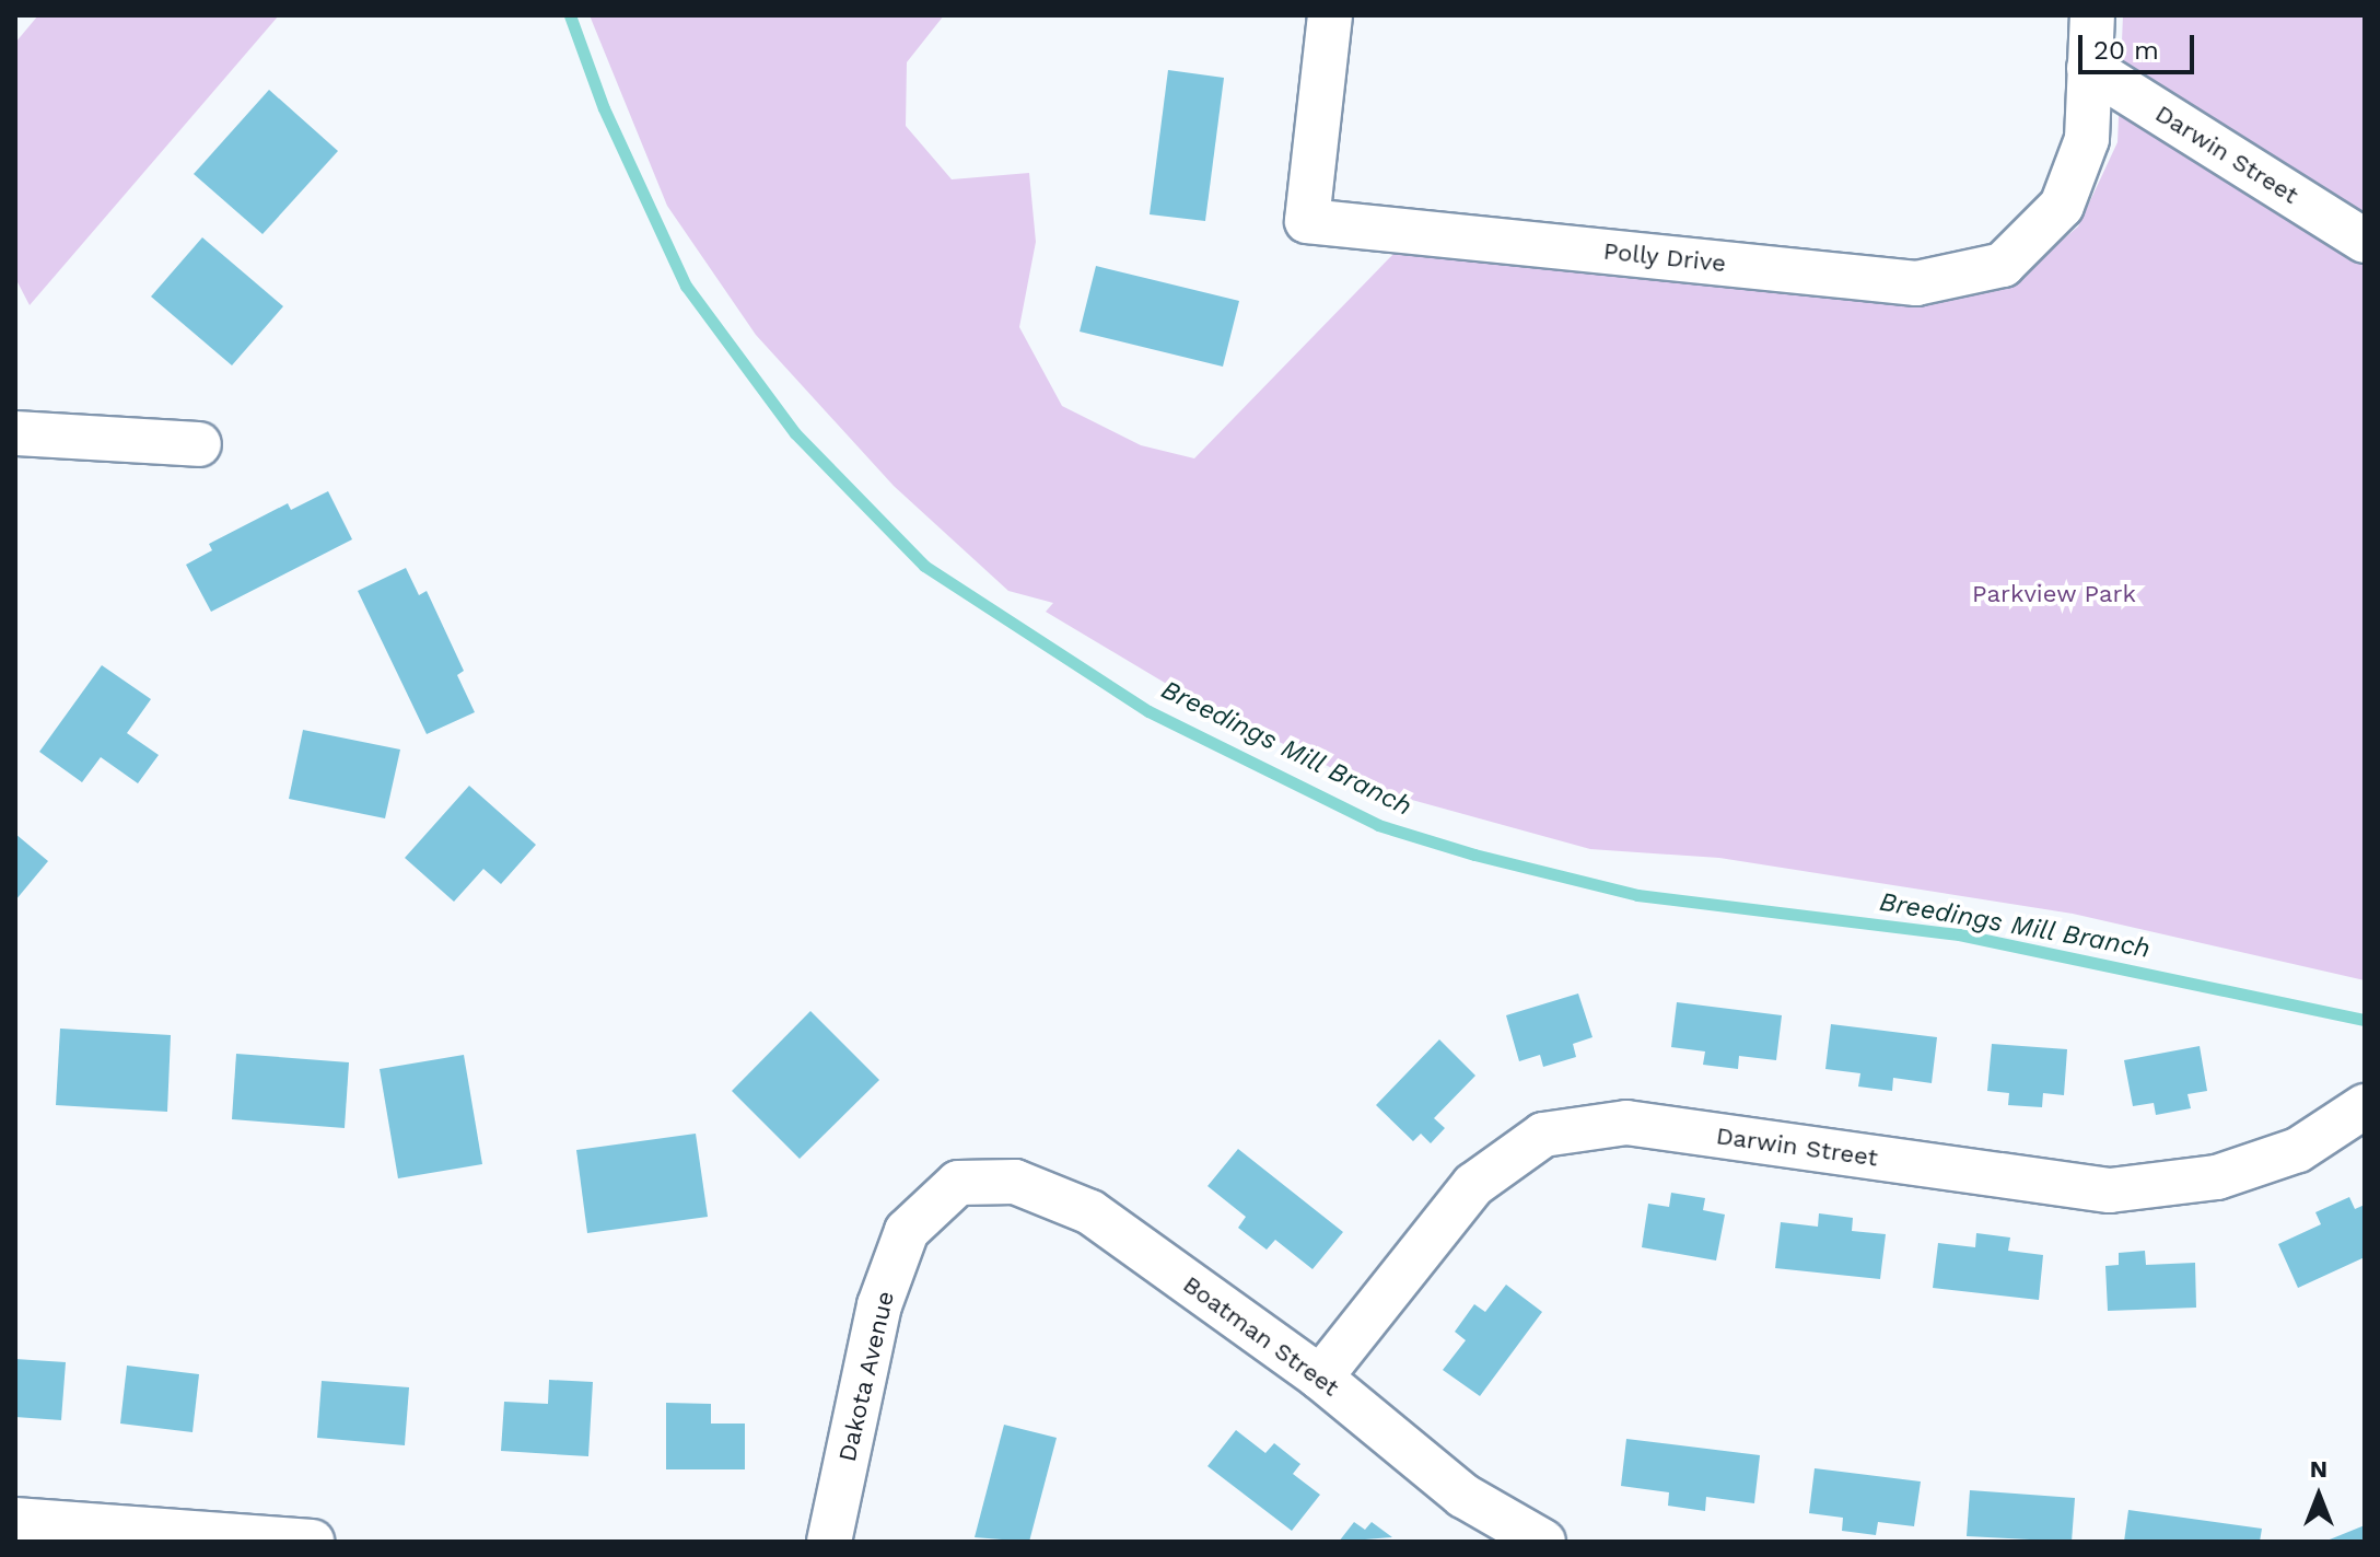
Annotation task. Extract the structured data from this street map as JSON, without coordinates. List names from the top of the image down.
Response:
{
  "streets": {
    "street": [
      "Darwin Street",
      "Polly Drive",
      "Boatman Street",
      "Dakota Avenue"
    ]
  },
  "crossings": [
    ["Darwin Street", "Polly Drive"],
    ["Darwin Street", "Boatman Street"],
    ["Boatman Street", "Dakota Avenue"]
  ],
  "water": ["Breedings Mill Branch"],
  "parks": ["Parkview Park"],
  "scale_bar": "20 m",
  "north": "top"
}
